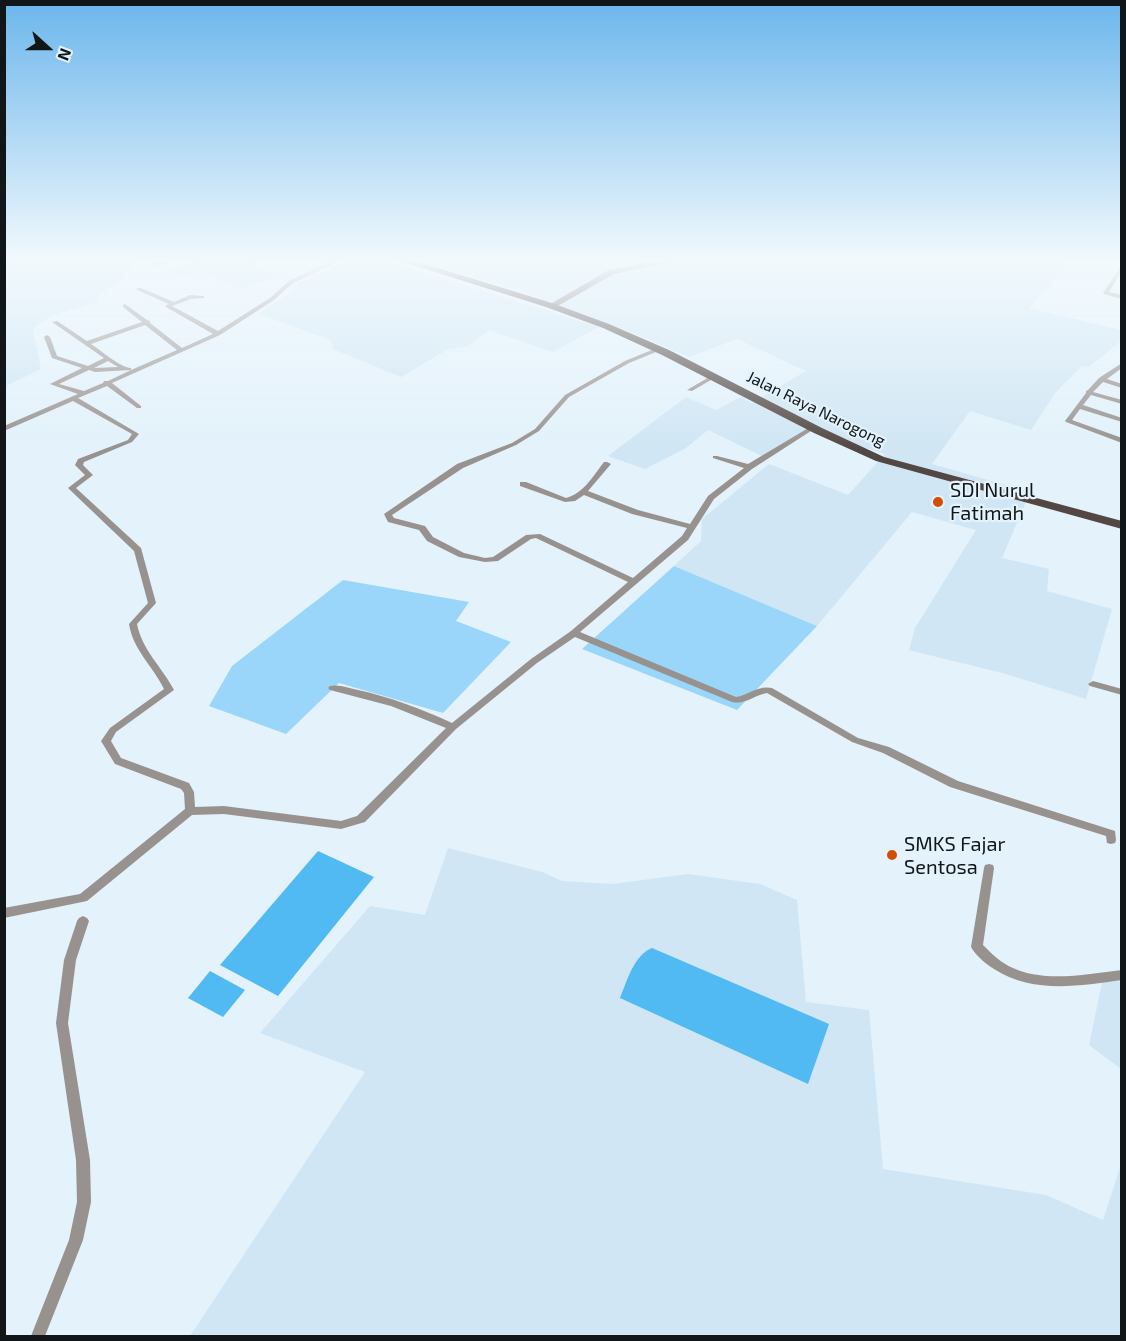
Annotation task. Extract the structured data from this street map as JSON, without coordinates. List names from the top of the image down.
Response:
{
  "streets": {
    "main road": ["Jalan Raya Narogong"]
  },
  "places": ["SDI Nurul Fatimah", "SMKS Fajar Sentosa"],
  "north": "right"
}
